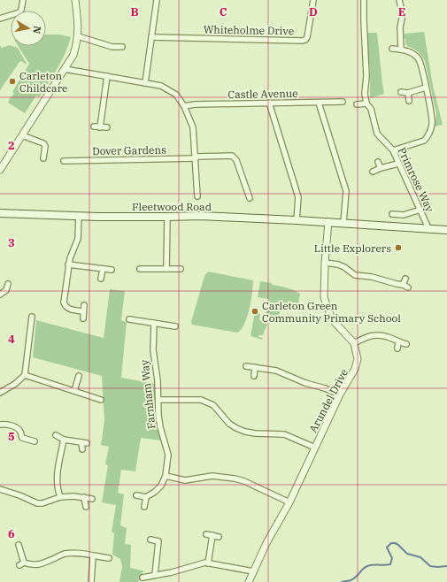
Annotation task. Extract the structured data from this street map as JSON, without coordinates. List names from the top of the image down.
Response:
{
  "streets": {
    "main road": ["Fleetwood Road"],
    "street": [
      "Whiteholme Drive",
      "Castle Avenue",
      "Dover Gardens",
      "Primrose Way",
      "Farnham Way",
      "Arundel Drive"
    ]
  },
  "crossings": [
    ["Primrose Way", "Fleetwood Road"]
  ],
  "places": ["Carleton Childcare", "Little Explorers", "Carleton Green Community Primary School"],
  "north": "right",
  "grid": {
    "columns": [
      "B",
      "C",
      "D",
      "E"
    ],
    "rows": [
      "2",
      "3",
      "4",
      "5",
      "6"
    ]
  }
}
